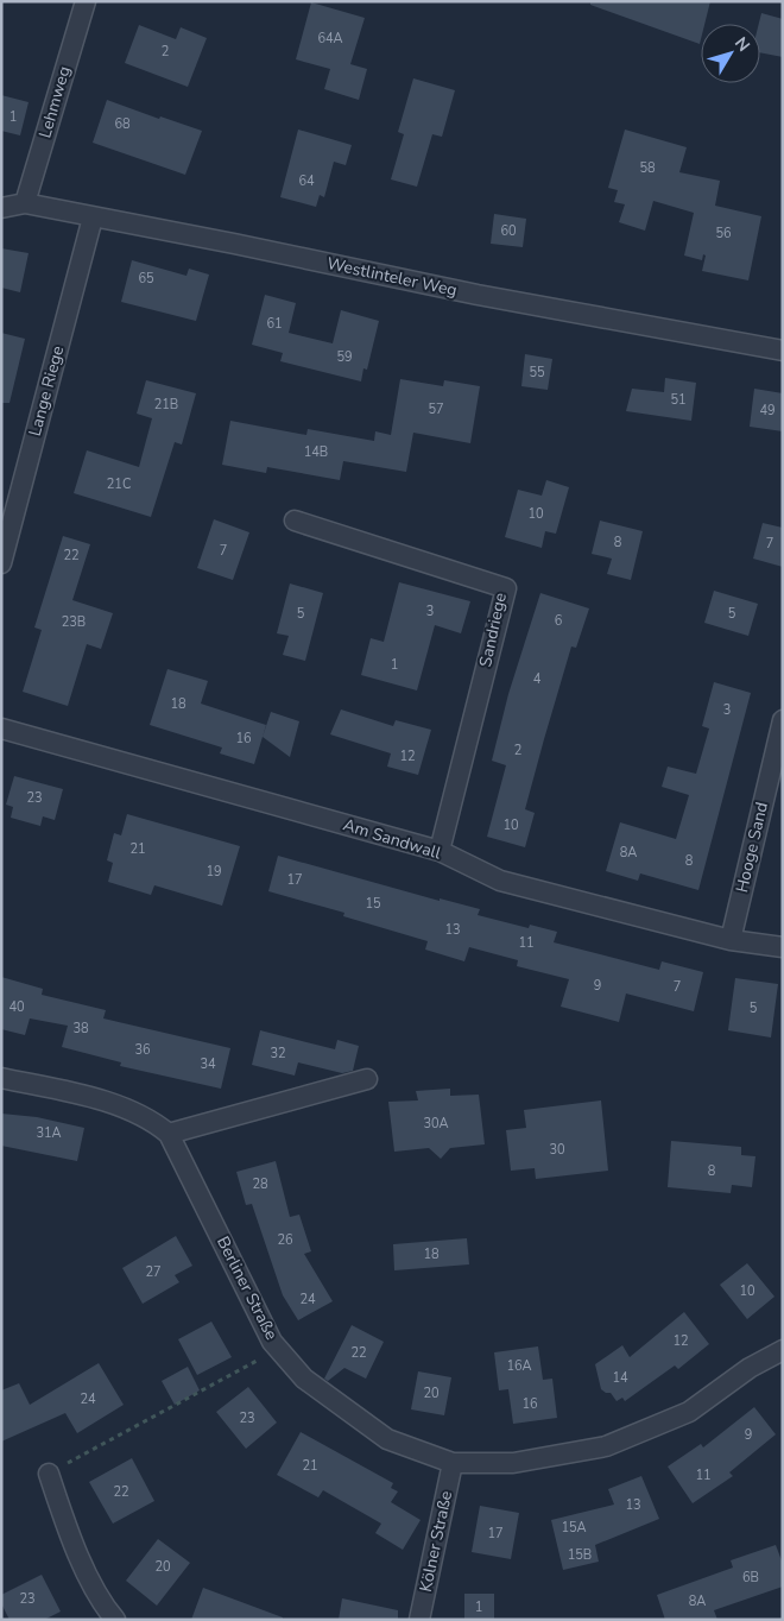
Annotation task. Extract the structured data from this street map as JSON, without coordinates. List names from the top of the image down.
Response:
{
  "streets": {
    "street": [
      "Lehmweg",
      "Westlinteler Weg",
      "Lange Riege",
      "Sandriege",
      "Am Sandwall",
      "Hooge Sand",
      "Berliner Straße",
      "Kölner Straße"
    ]
  },
  "crossings": [
    ["Lehmweg", "Westlinteler Weg"],
    ["Westlinteler Weg", "Lange Riege"],
    ["Sandriege", "Am Sandwall"],
    ["Am Sandwall", "Hooge Sand"],
    ["Berliner Straße", "Kölner Straße"]
  ],
  "house_numbers": [
    "64A",
    "2",
    "1",
    "68",
    "58",
    "64",
    "60",
    "56",
    "65",
    "61",
    "59",
    "55",
    "51",
    "21B",
    "57",
    "49",
    "14B",
    "21C",
    "10",
    "8",
    "7",
    "7",
    "22",
    "3",
    "5",
    "5",
    "6",
    "23B",
    "1",
    "4",
    "18",
    "3",
    "16",
    "2",
    "12",
    "23",
    "10",
    "21",
    "8A",
    "8",
    "19",
    "17",
    "15",
    "13",
    "11",
    "9",
    "7",
    "40",
    "5",
    "38",
    "36",
    "32",
    "34",
    "30A",
    "31A",
    "30",
    "8",
    "28",
    "26",
    "18",
    "27",
    "10",
    "24",
    "12",
    "22",
    "16A",
    "14",
    "20",
    "24",
    "16",
    "23",
    "9",
    "21",
    "11",
    "22",
    "13",
    "15A",
    "17",
    "15B",
    "20",
    "6B",
    "23",
    "8A",
    "1"
  ],
  "north": "top right"
}
